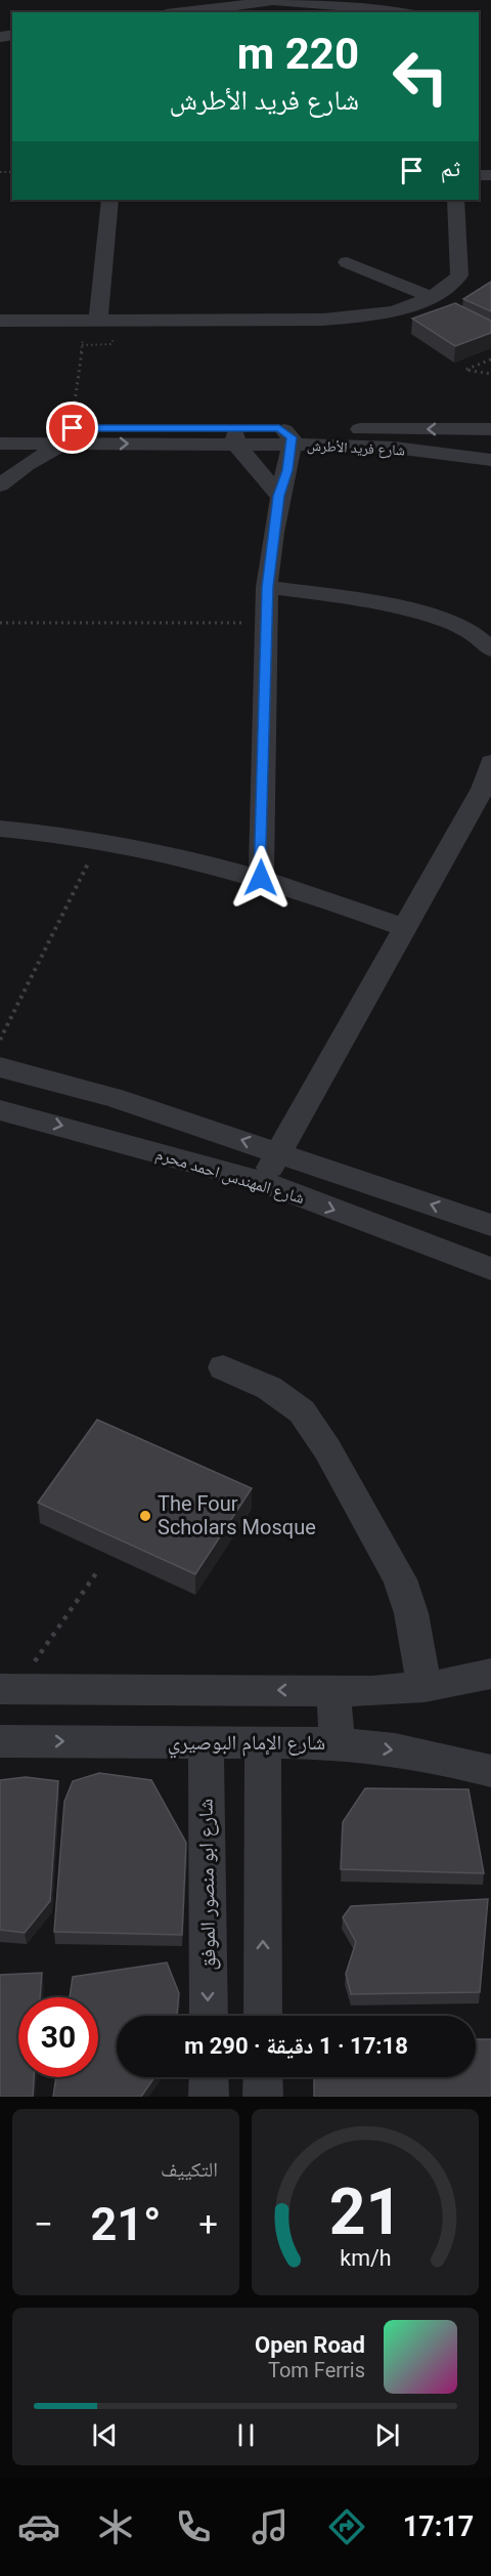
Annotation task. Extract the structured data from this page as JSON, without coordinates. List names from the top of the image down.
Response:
{
  "streets": {
    "street": [
      "شارع فريد الأطرش",
      "شارع المهندس احمد محرم",
      "شارع الإمام البوصيري",
      "شارع ابو منصور الموفق"
    ]
  },
  "crossings": [
    ["شارع الإمام البوصيري", "شارع ابو منصور الموفق"]
  ],
  "places": ["The Four Scholars Mosque"],
  "page": {
    "turn": ["220 m", "شارع فريد الأطرش"],
    "then": "ثم",
    "limit": "30",
    "trip": "17:18 · 1 دقيقة · 290 m",
    "tile": "التكييف",
    "heat": ["−", "21°", "+"],
    "song": ["Open Road", "Tom Ferris"],
    "tabs": "17:17",
    "gauge": ["21", "km/h"]
  }
}
